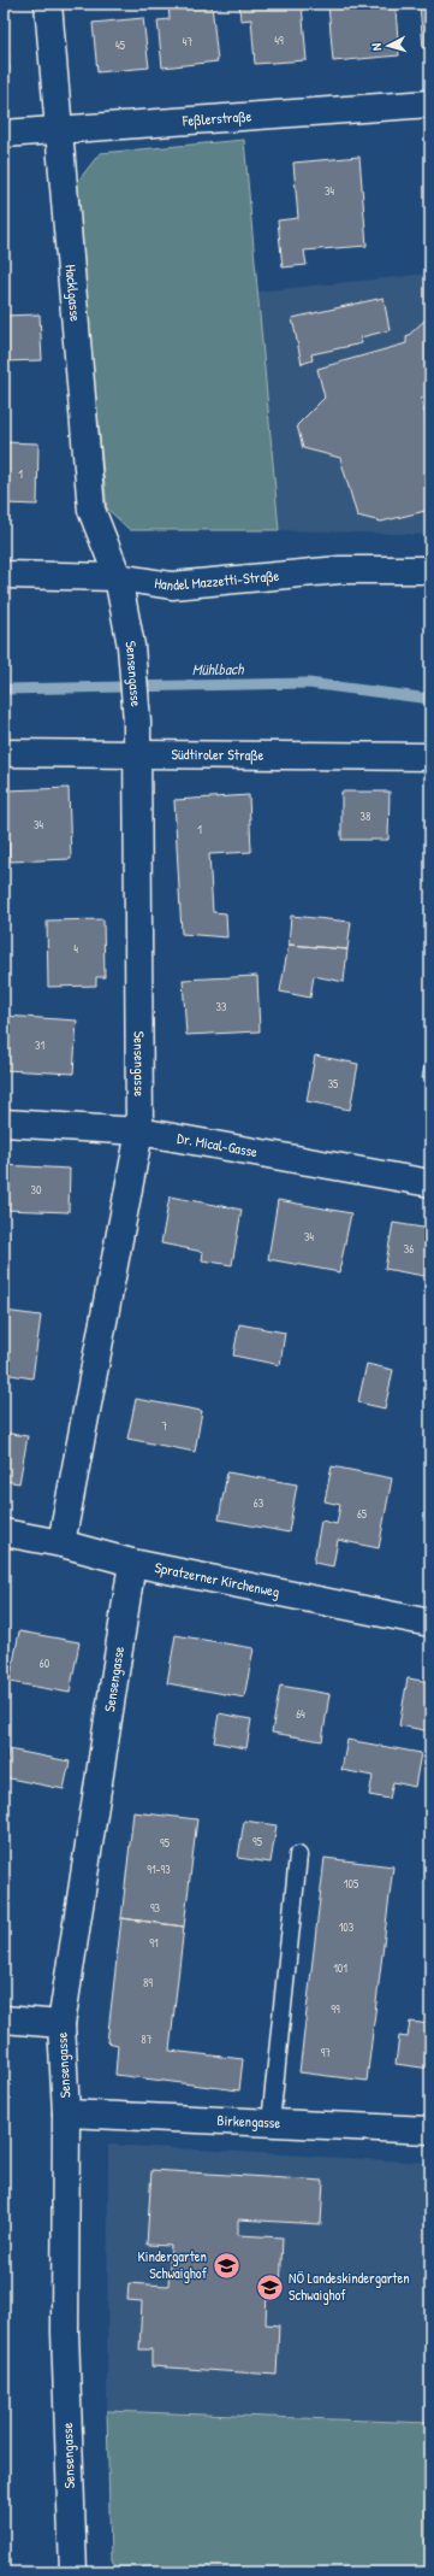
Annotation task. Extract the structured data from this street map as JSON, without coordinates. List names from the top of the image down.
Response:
{
  "streets": {
    "street": [
      "Feßlerstraße",
      "Hacklgasse",
      "Handel Mazzetti-Straße",
      "Sensengasse",
      "Südtiroler Straße",
      "Dr. Mical-Gasse",
      "Spratzerner Kirchenweg",
      "Birkengasse"
    ]
  },
  "crossings": [
    ["Feßlerstraße", "Hacklgasse"],
    ["Hacklgasse", "Handel Mazzetti-Straße"],
    ["Hacklgasse", "Sensengasse"],
    ["Handel Mazzetti-Straße", "Sensengasse"],
    ["Sensengasse", "Südtiroler Straße"],
    ["Sensengasse", "Dr. Mical-Gasse"],
    ["Sensengasse", "Spratzerner Kirchenweg"],
    ["Sensengasse", "Birkengasse"]
  ],
  "water": ["Mühlbach"],
  "places": {
    "school or university": ["Kindergarten Schwaighof", "NÖ Landeskindergarten Schwaighof"]
  },
  "house_numbers": [
    "49",
    "47",
    "45",
    "34",
    "1",
    "38",
    "34",
    "1",
    "4",
    "33",
    "31",
    "35",
    "30",
    "34",
    "36",
    "7",
    "63",
    "65",
    "60",
    "64",
    "95",
    "95",
    "91-93",
    "105",
    "93",
    "103",
    "91",
    "101",
    "89",
    "99",
    "87",
    "97"
  ],
  "north": "left"
}
